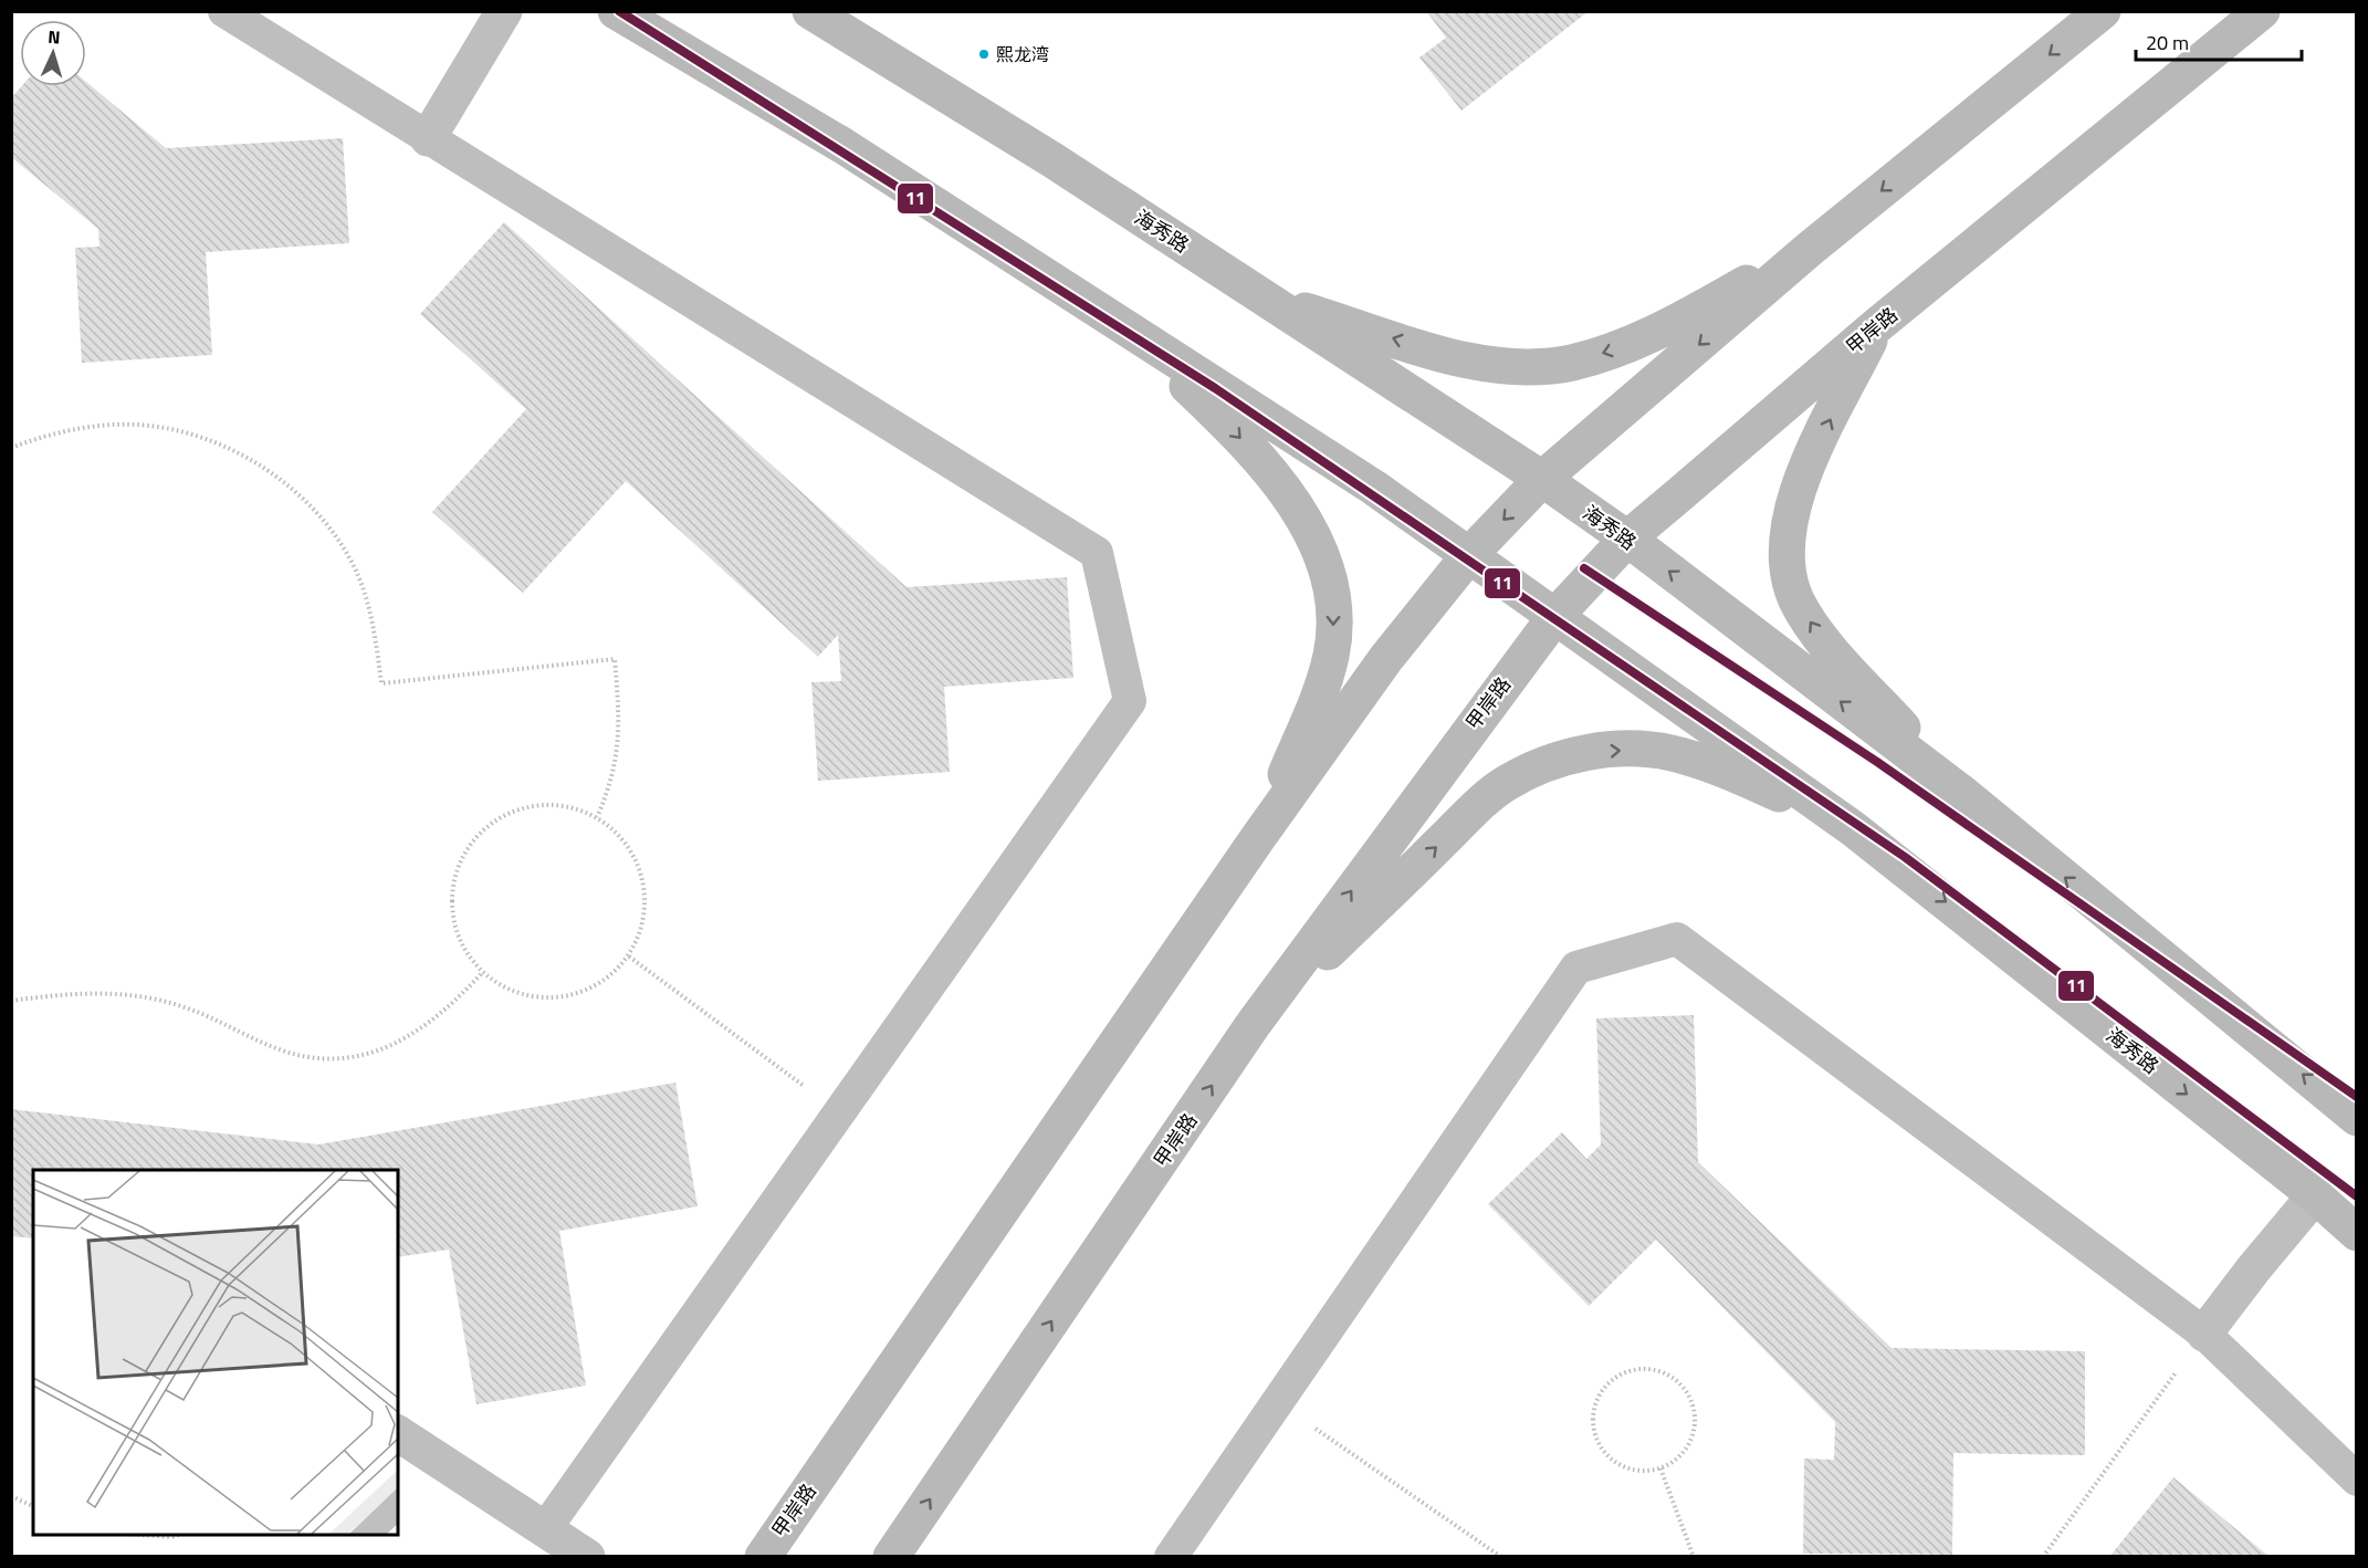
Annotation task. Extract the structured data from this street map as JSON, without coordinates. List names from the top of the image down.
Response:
{
  "streets": {
    "main road": ["海秀路", "甲岸路"]
  },
  "crossings": [
    ["海秀路", "甲岸路"]
  ],
  "places": ["熙龙湾"],
  "lines": ["transit line 11"],
  "scale_bar": "20 m",
  "north": "top"
}
